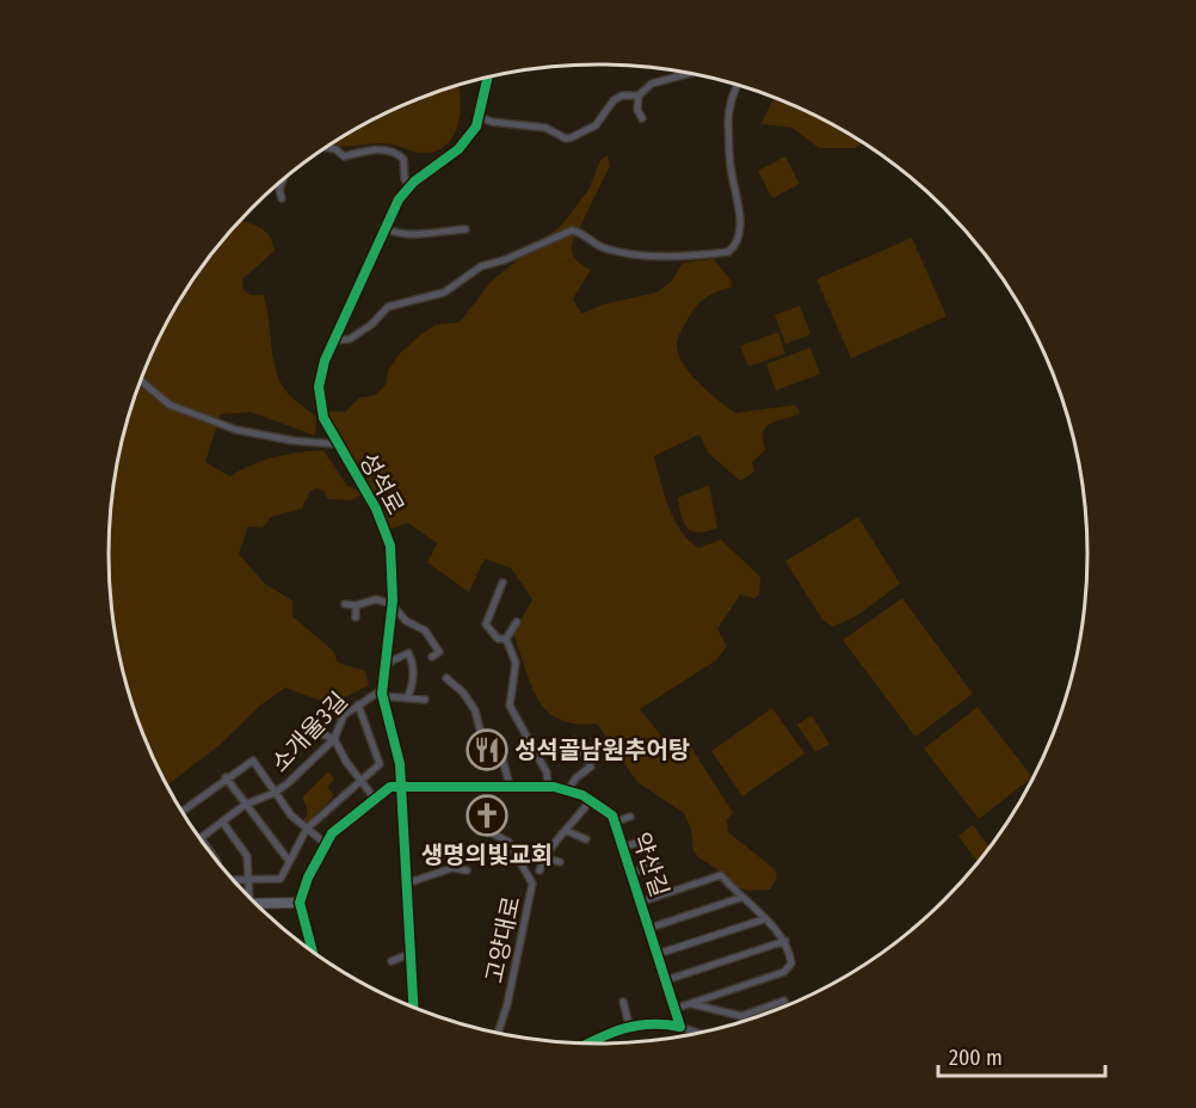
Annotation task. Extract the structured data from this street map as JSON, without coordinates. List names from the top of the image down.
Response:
{
  "streets": {
    "street": [
      "성석로",
      "소개울3길",
      "약산길",
      "고양대로"
    ]
  },
  "crossings": [
    ["성석로", "소개울3길"],
    ["성석로", "약산길"]
  ],
  "places": {
    "restaurant": ["성석골남원추어탕"],
    "church": ["생명의빛교회"]
  },
  "scale_bar": "200 m"
}
